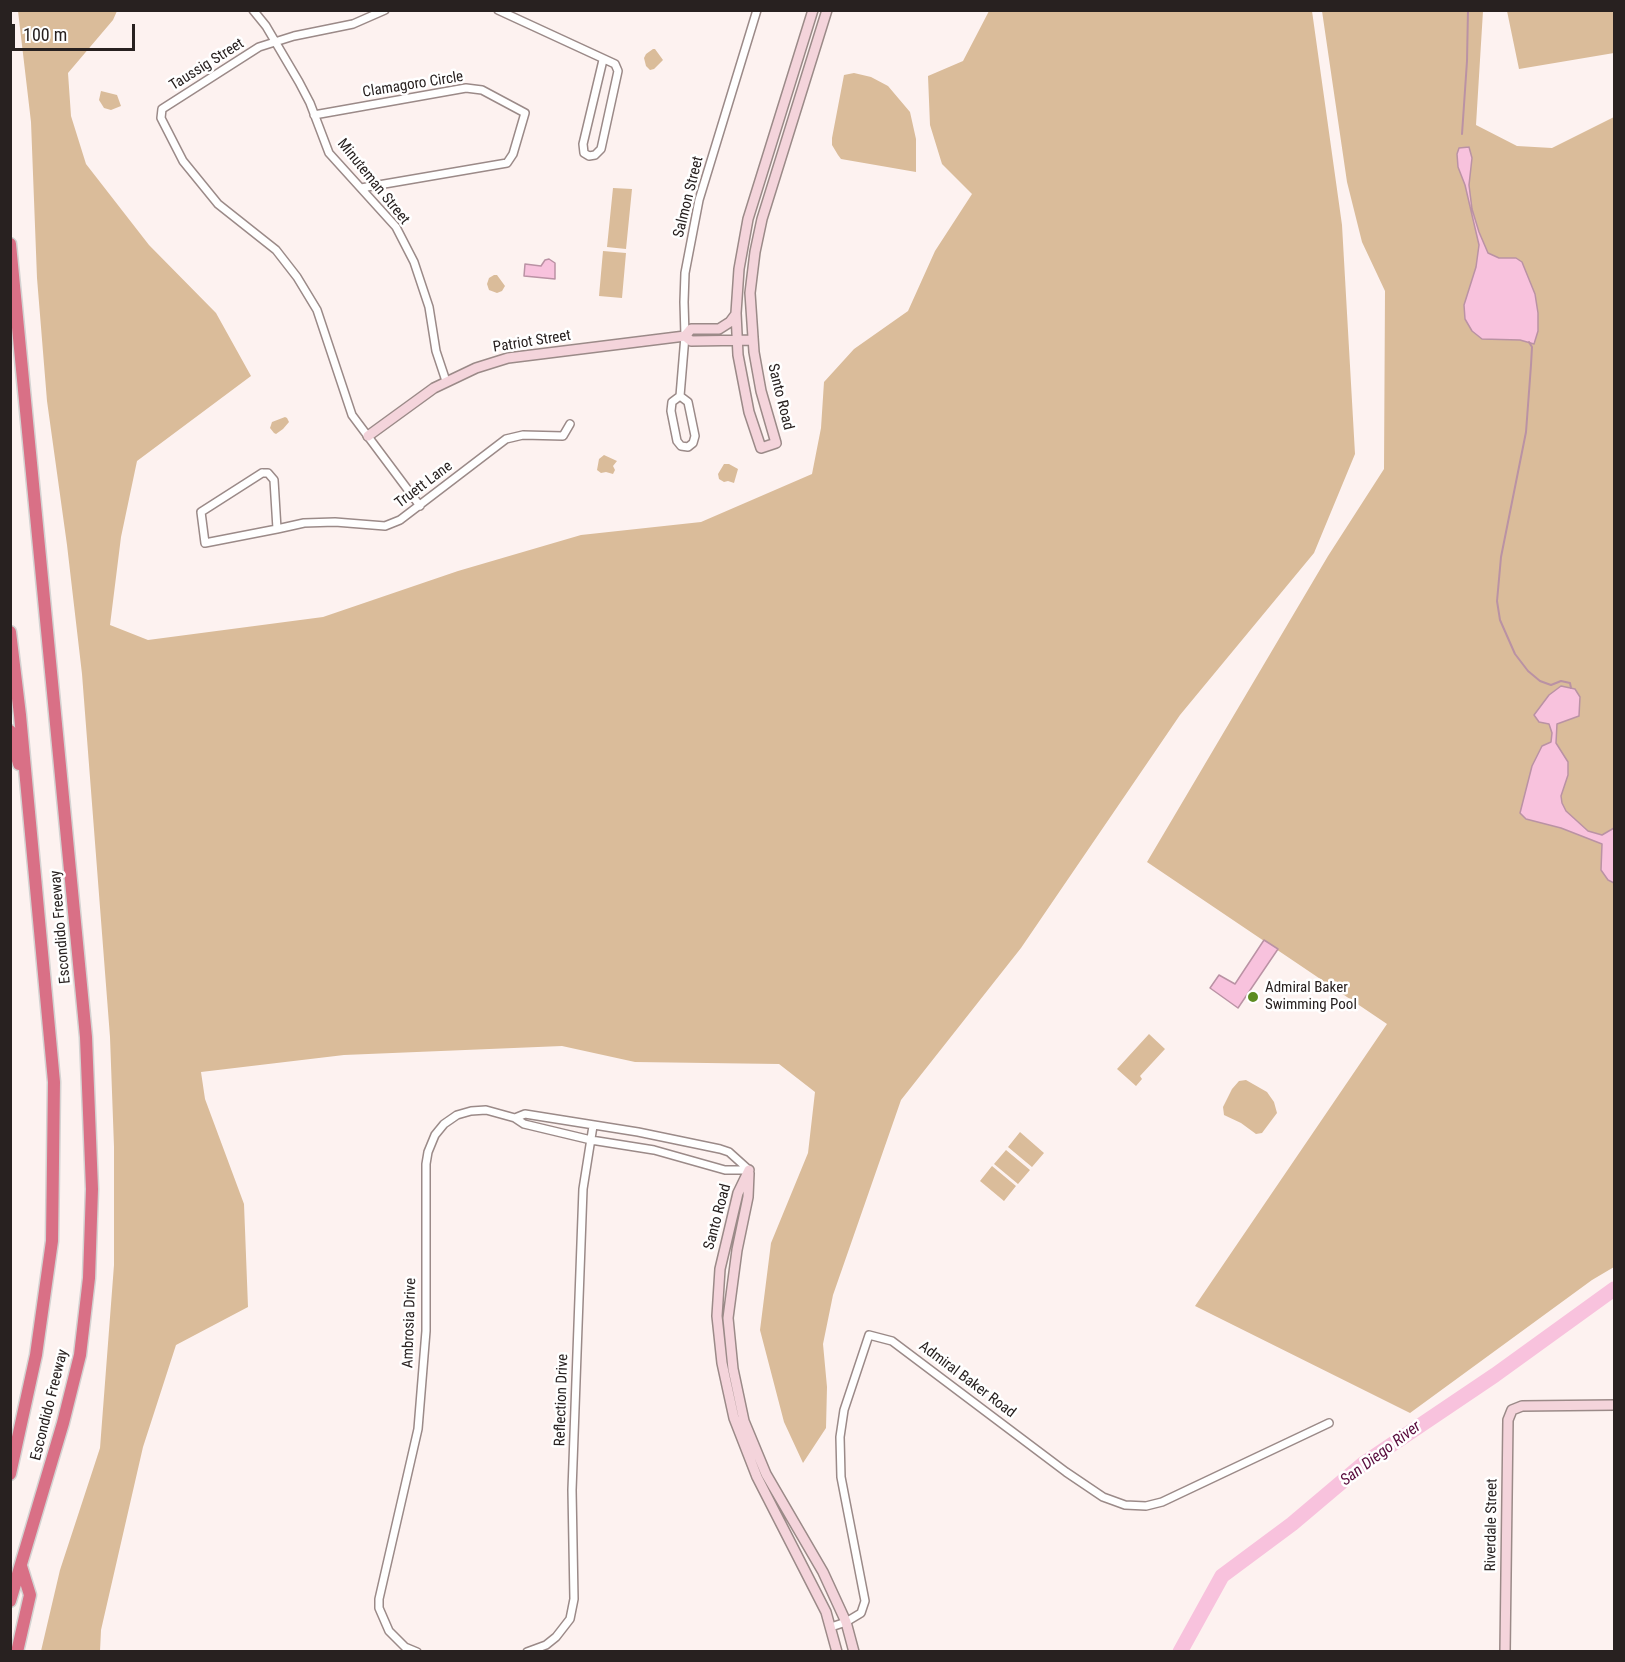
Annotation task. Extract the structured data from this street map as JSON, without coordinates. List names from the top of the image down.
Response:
{
  "streets": {
    "highway": ["Escondido Freeway"],
    "street": [
      "Taussig Street",
      "Clamagoro Circle",
      "Minuteman Street",
      "Salmon Street",
      "Patriot Street",
      "Santo Road",
      "Truett Lane",
      "Ambrosia Drive",
      "Admiral Baker Road",
      "Reflection Drive",
      "Riverdale Street"
    ]
  },
  "crossings": [
    ["Taussig Street", "Minuteman Street"],
    ["Taussig Street", "Patriot Street"],
    ["Taussig Street", "Truett Lane"],
    ["Clamagoro Circle", "Minuteman Street"],
    ["Minuteman Street", "Patriot Street"],
    ["Salmon Street", "Patriot Street"],
    ["Patriot Street", "Santo Road"],
    ["Santo Road", "Ambrosia Drive"],
    ["Santo Road", "Admiral Baker Road"],
    ["Ambrosia Drive", "Reflection Drive"]
  ],
  "water": ["San Diego River"],
  "places": ["Admiral Baker Swimming Pool"],
  "scale_bar": "100 m"
}
